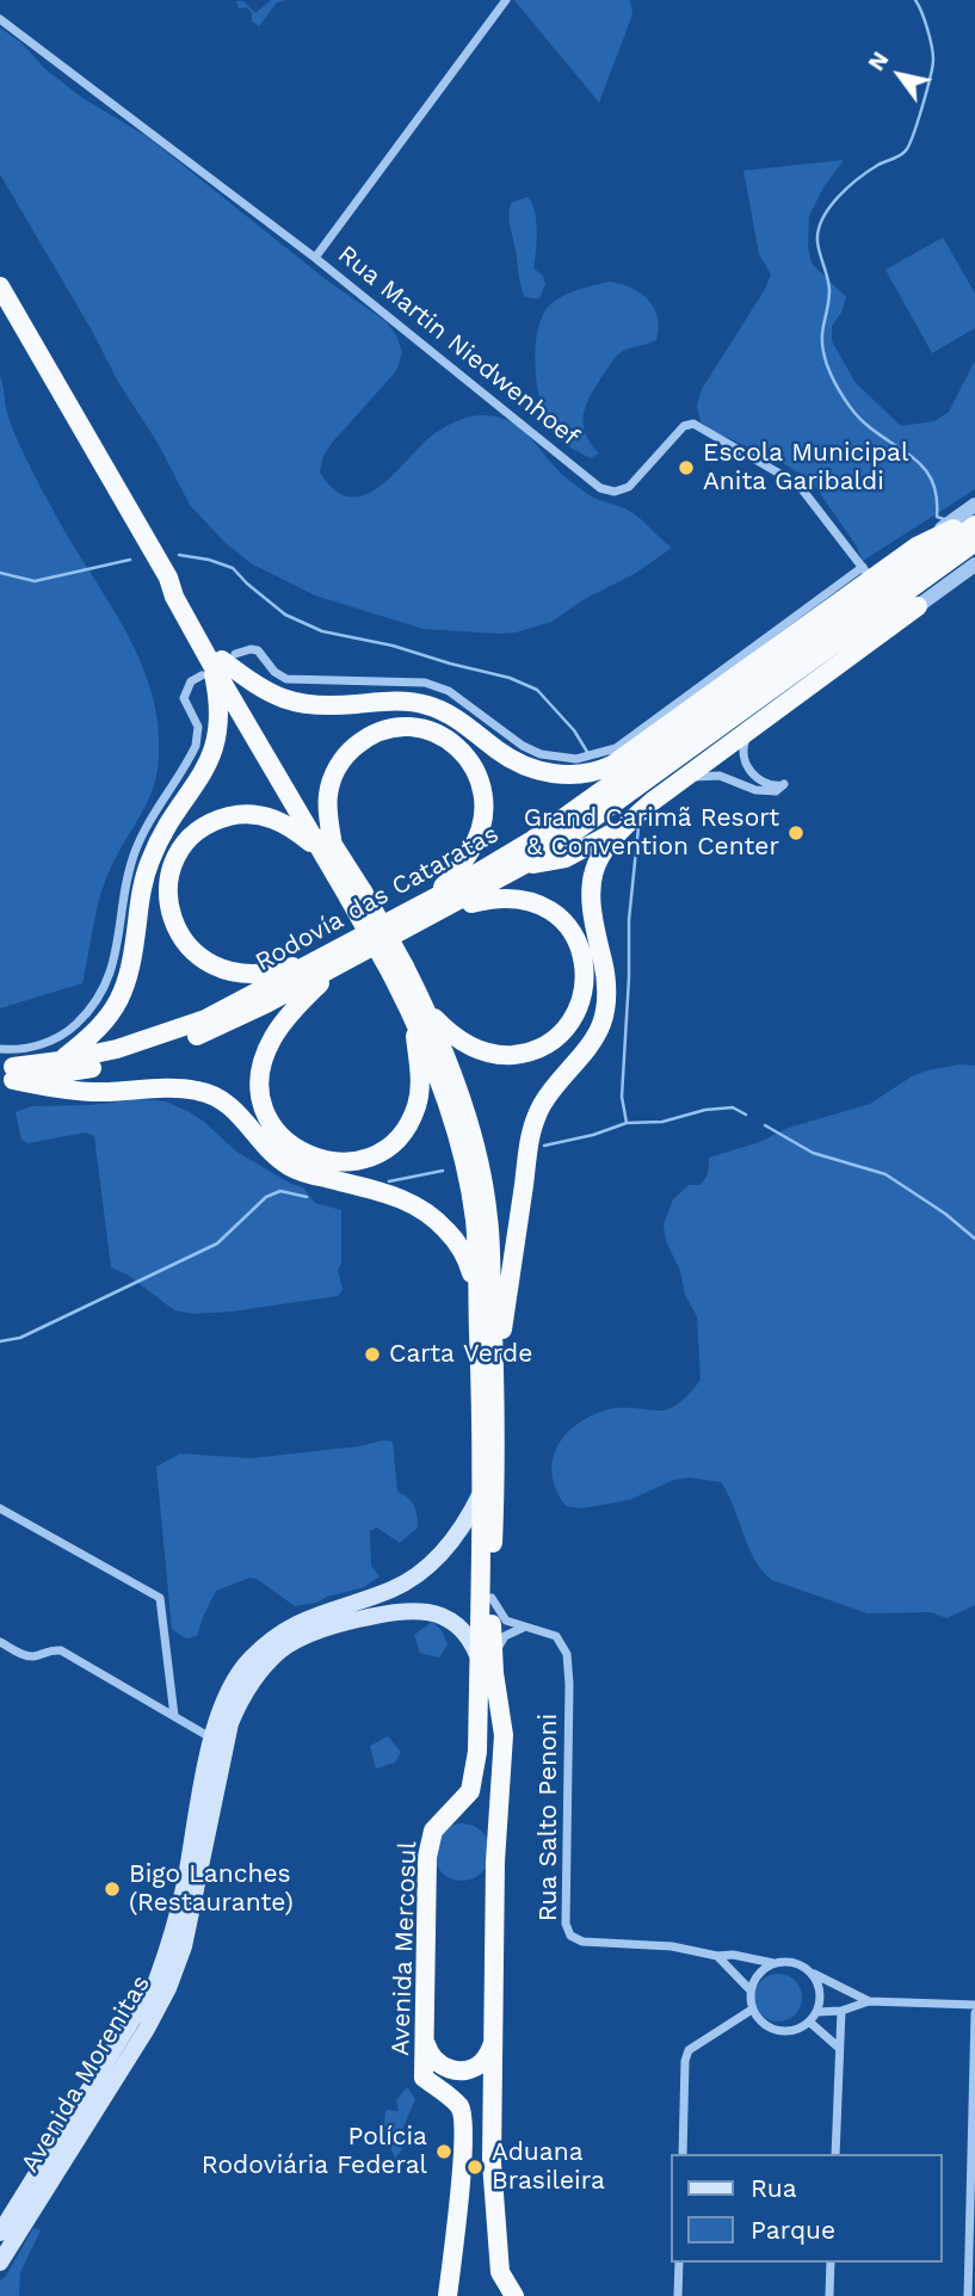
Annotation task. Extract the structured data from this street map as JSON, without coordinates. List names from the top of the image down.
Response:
{
  "streets": {
    "highway": ["Rodovía das Cataratas", "Avenida Mercosul"],
    "main road": ["Avenida Morenitas"],
    "street": ["Rua Martin Niedwenhoef", "Rua Salto Penoni"]
  },
  "crossings": [
    ["Rua Salto Penoni", "Avenida Mercosul"],
    ["Avenida Mercosul", "Avenida Morenitas"]
  ],
  "places": [
    "Escola Municipal Anita Garibaldi",
    "Grand Carimã Resort & Convention Center",
    "Carta Verde",
    "Bigo Lanches (Restaurante)",
    "Polícia Rodoviária Federal",
    "Aduana Brasileira"
  ],
  "legend": ["Rua", "Parque"],
  "north": "top left"
}
